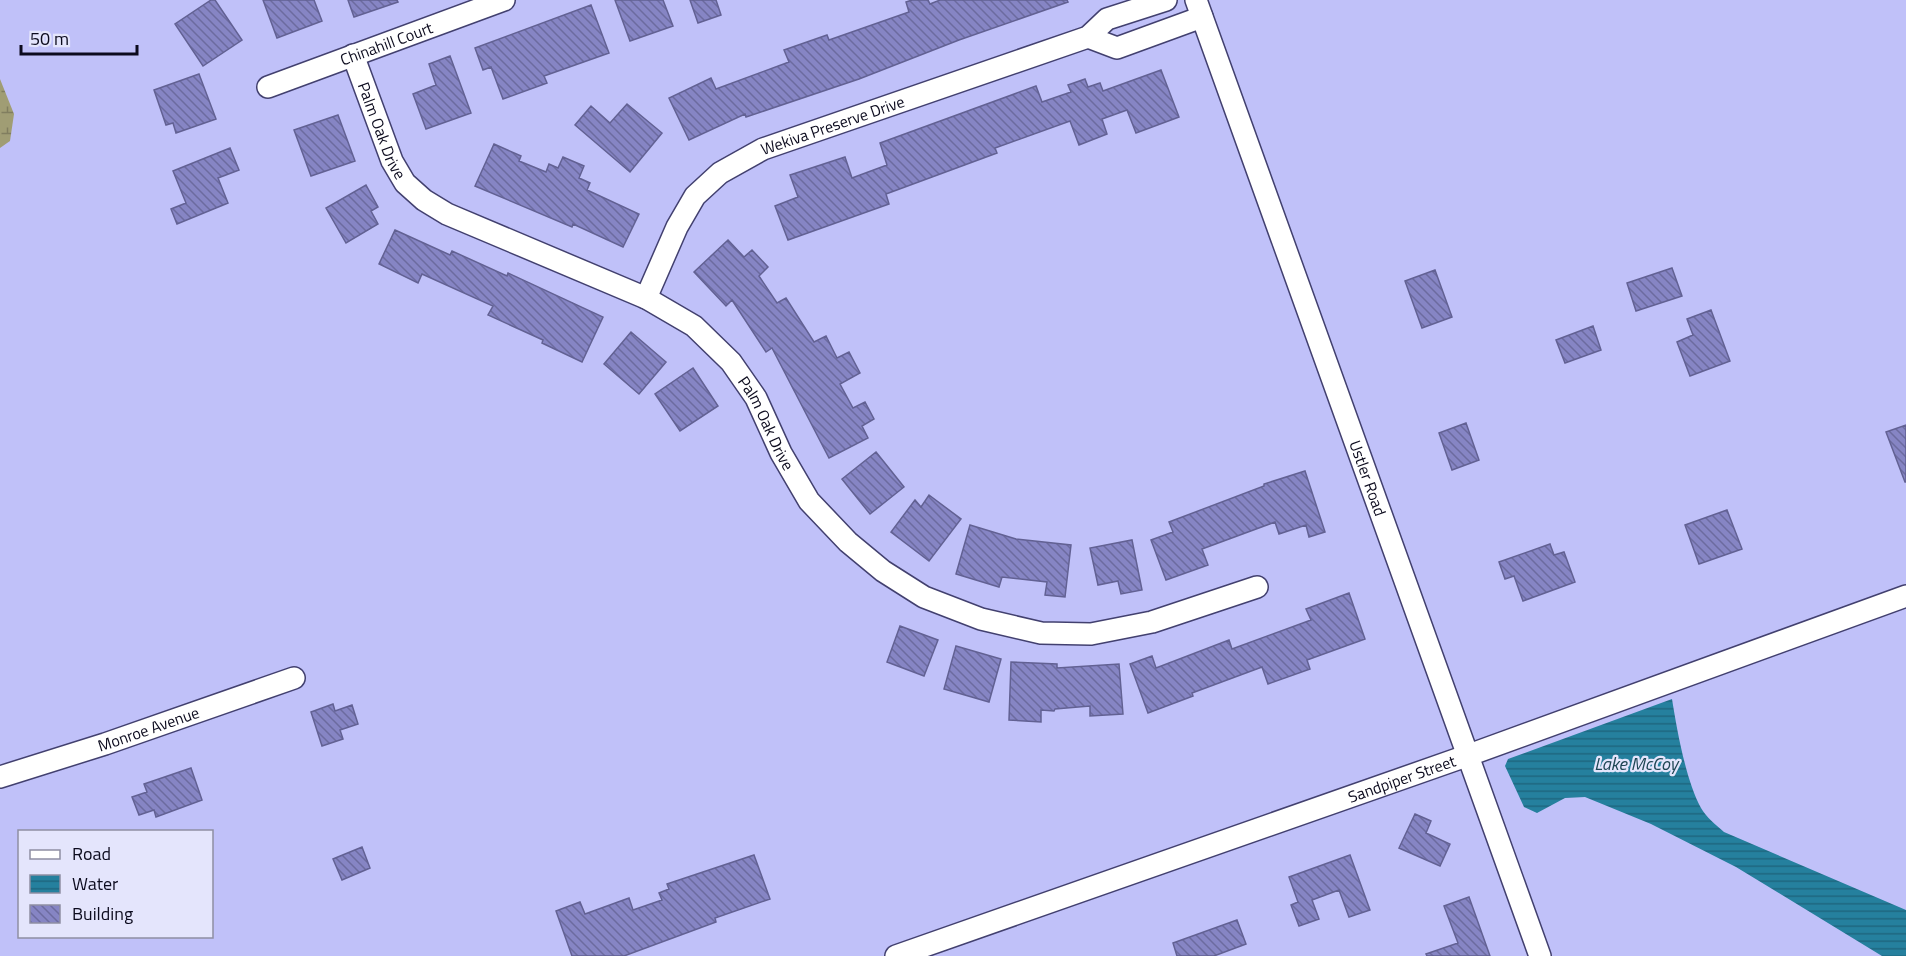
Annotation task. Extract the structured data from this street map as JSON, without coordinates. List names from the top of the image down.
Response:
{
  "streets": {
    "street": [
      "Chinahill Court",
      "Wekiva Preserve Drive",
      "Palm Oak Drive",
      "Ustler Road",
      "Monroe Avenue",
      "Sandpiper Street"
    ]
  },
  "crossings": [
    ["Chinahill Court", "Palm Oak Drive"],
    ["Wekiva Preserve Drive", "Palm Oak Drive"],
    ["Ustler Road", "Sandpiper Street"]
  ],
  "water": ["Lake McCoy"],
  "legend": ["Road", "Water", "Building"],
  "scale_bar": "50 m"
}
